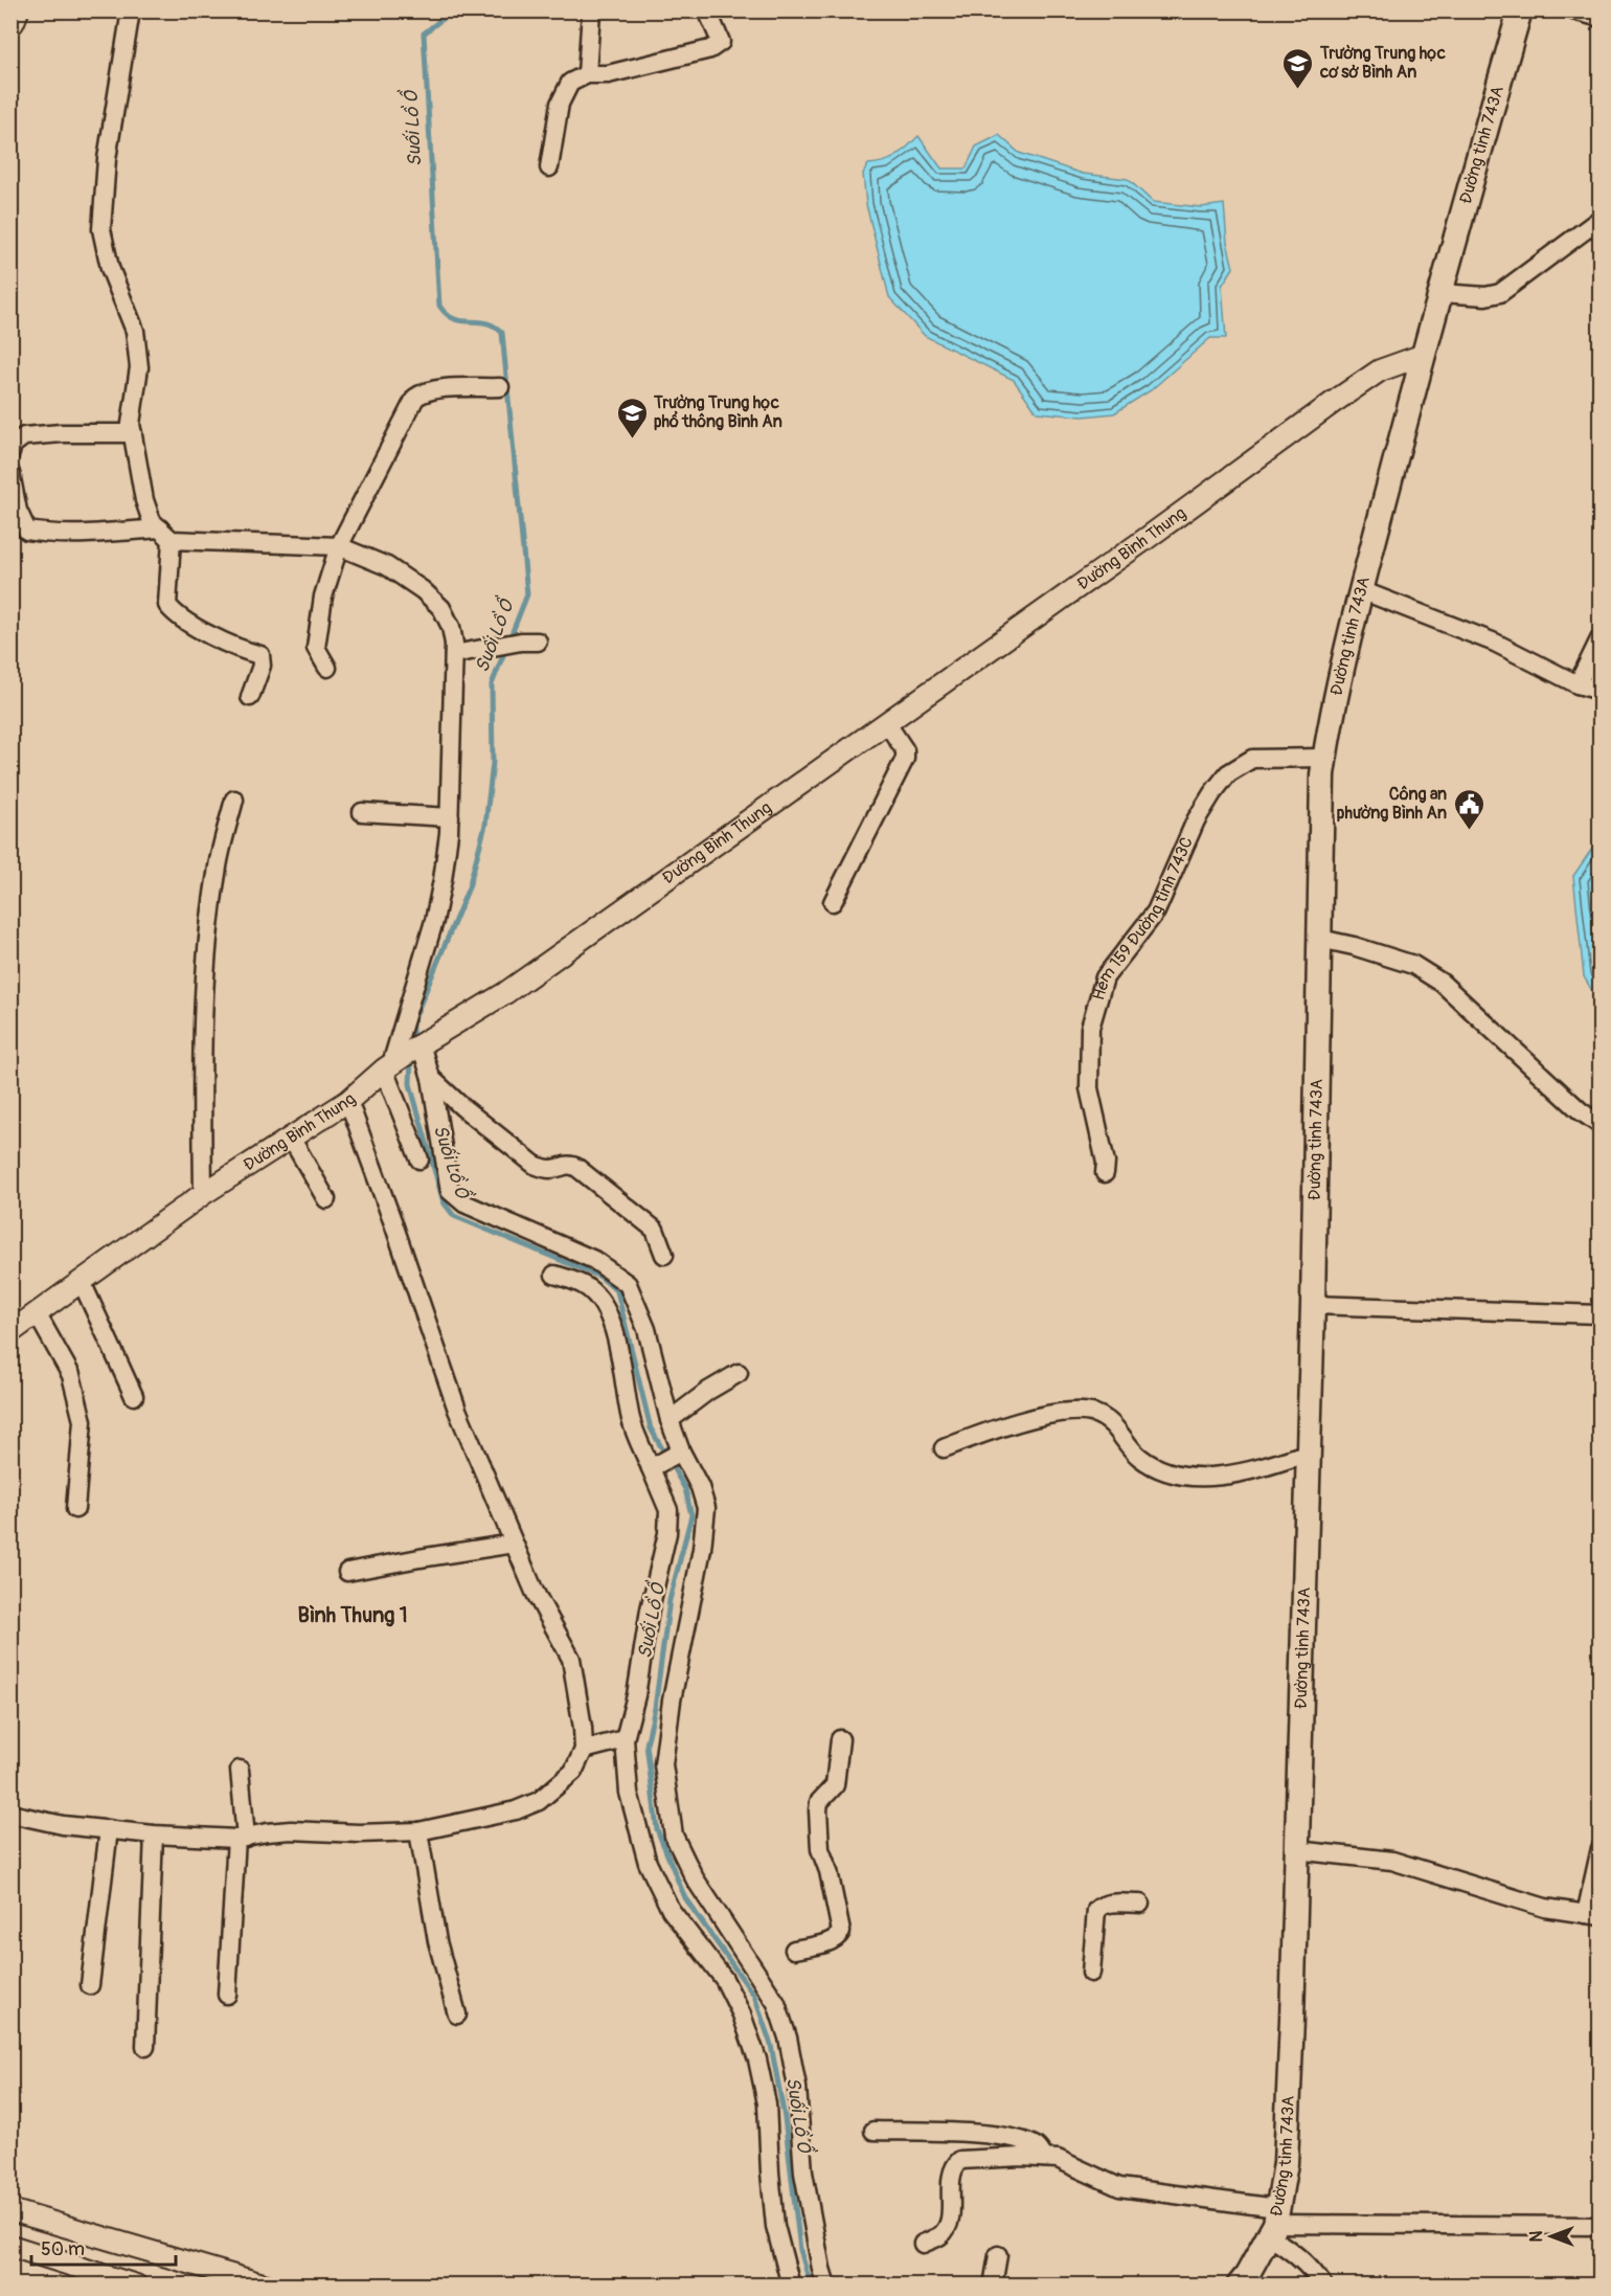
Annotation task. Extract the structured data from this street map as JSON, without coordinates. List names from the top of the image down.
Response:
{
  "streets": {
    "main road": ["Đường tỉnh 743A"],
    "street": ["Đường Bình Thung", "Hẻm 159 Đường tỉnh 743C"]
  },
  "crossings": [
    ["Đường tỉnh 743A", "Đường Bình Thung"],
    ["Đường tỉnh 743A", "Hẻm 159 Đường tỉnh 743C"]
  ],
  "districts": ["Bình Thung 1"],
  "water": ["Suối Lồ Ồ"],
  "places": {
    "school or university": ["Trường Trung học cơ sở Bình An", "Trường Trung học phổ thông Bình An"],
    "public building": ["Công an phường Bình An"]
  },
  "scale_bar": "50 m",
  "north": "left"
}
